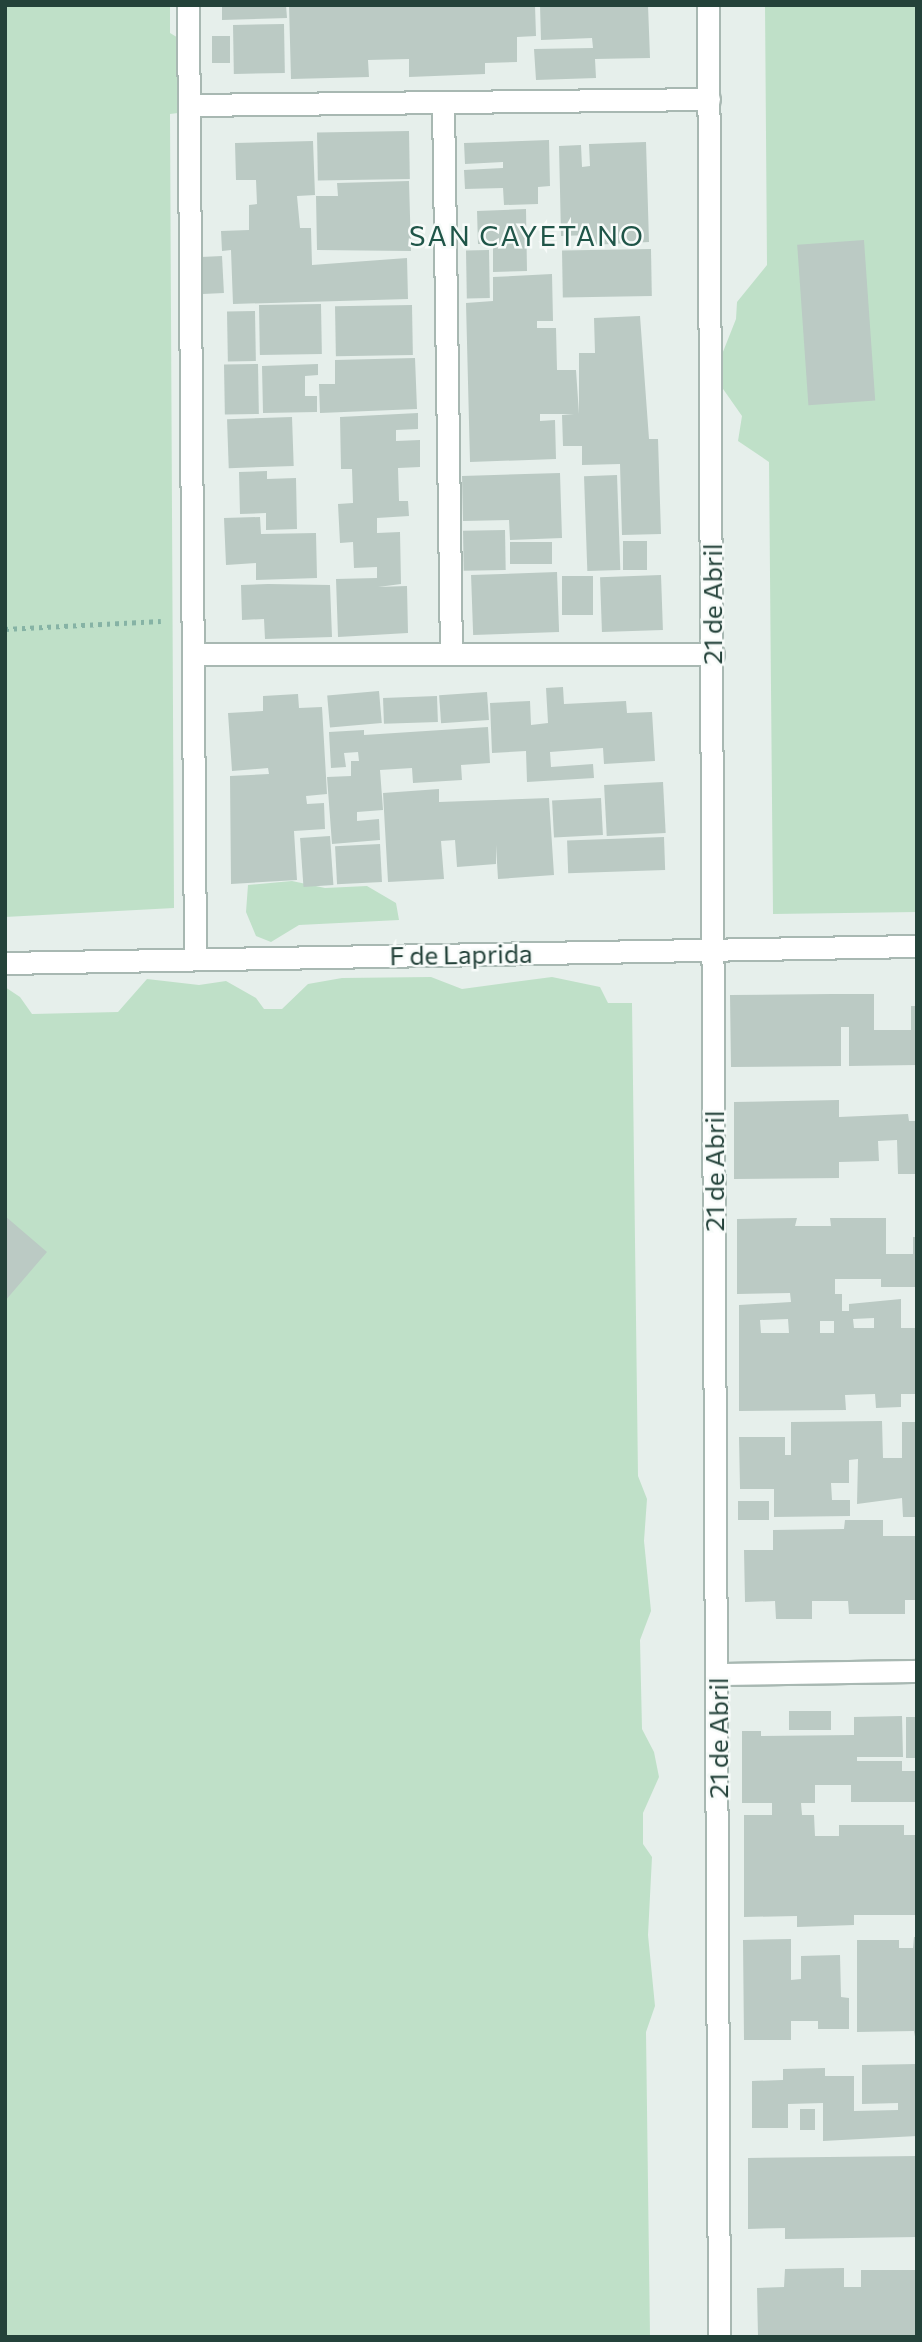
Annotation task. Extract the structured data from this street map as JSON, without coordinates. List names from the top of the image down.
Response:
{
  "streets": {
    "street": ["21 de Abril", "F de Laprida"]
  },
  "crossings": [
    ["21 de Abril", "F de Laprida"]
  ],
  "districts": ["SAN CAYETANO"]
}
